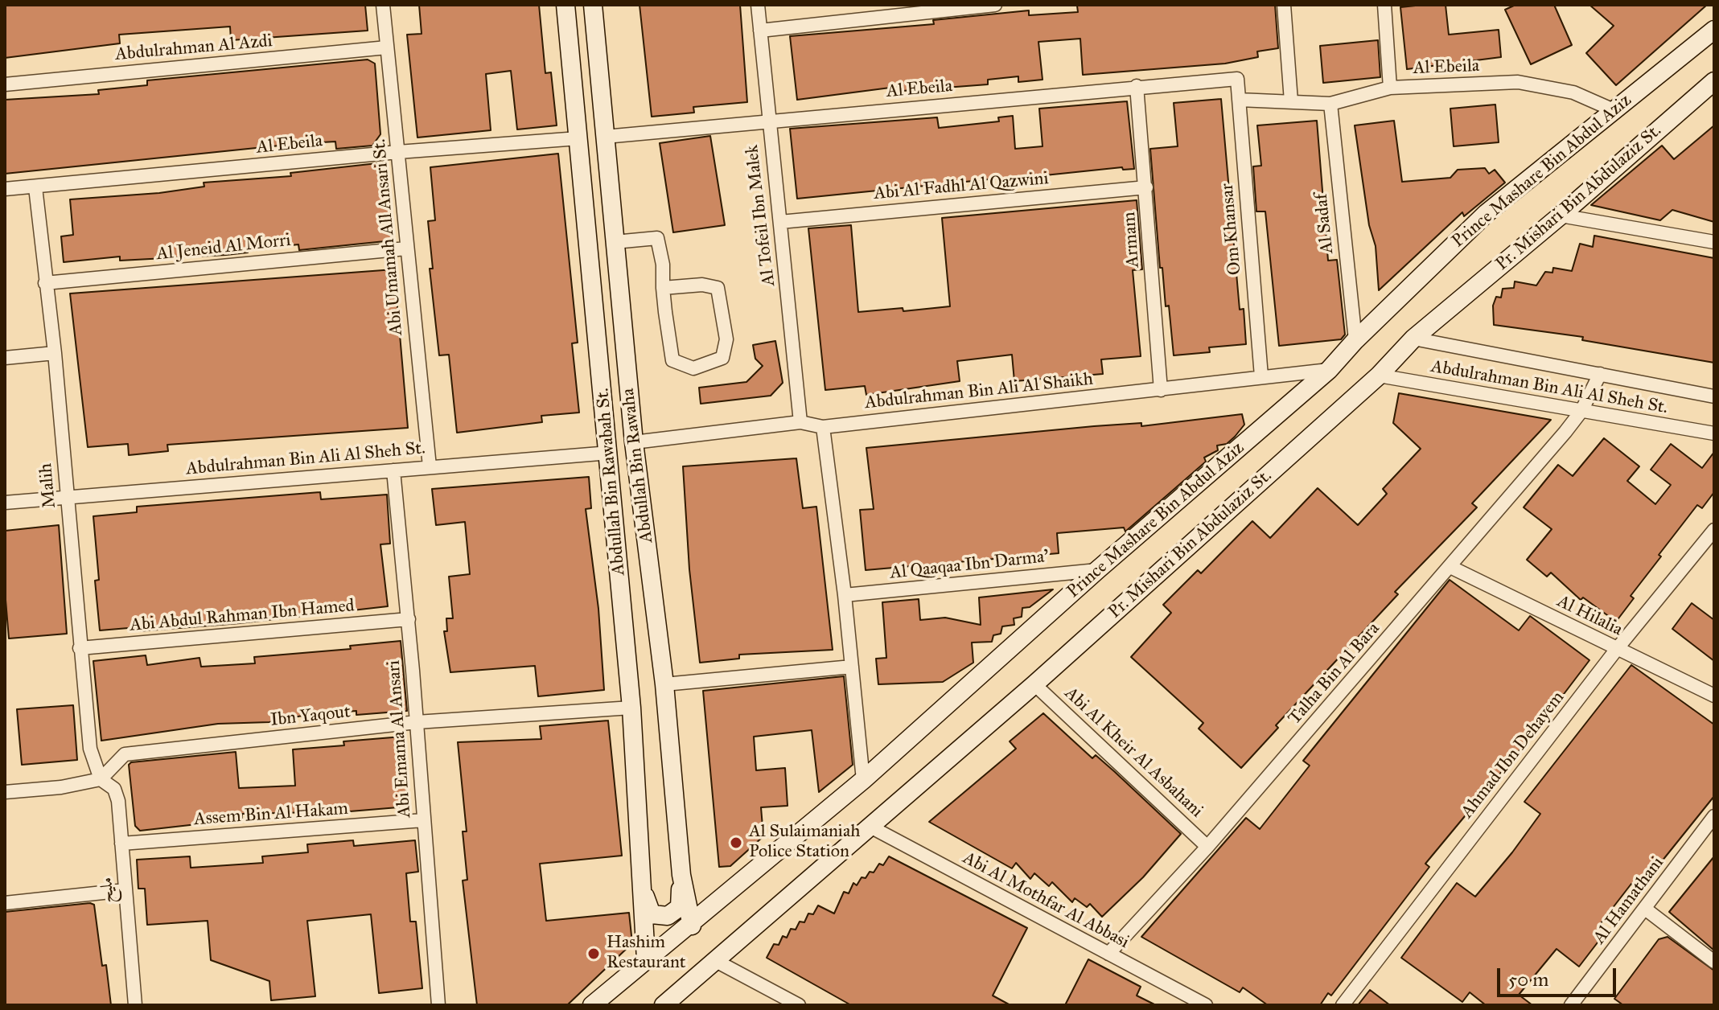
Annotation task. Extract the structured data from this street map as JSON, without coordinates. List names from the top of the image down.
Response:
{
  "streets": {
    "street": [
      "Abdulrahman Al Azdi",
      "Al Ebeila",
      "Prince Mashare Bin Abdul Aziz",
      "Abi Al Fadhl Al Qazwini",
      "Pr. Mishari Bin Abdulaziz St.",
      "Al Tofeil Ibn Malek",
      "Al Sadaf",
      "Om Khansar",
      "Abi Umamah All Ansari St.",
      "Armam",
      "Al Jeneid Al Morri",
      "Abdulrahman Bin Ali Al Sheh St.",
      "Abdulrahman Bin Ali Al Shaikh",
      "Abdullah Bin Rawaha",
      "Abdullah Bin Rawabah St.",
      "Malih",
      "Al Qaaqaa Ibn Darma'",
      "Abi Abdul Rahman Ibn Hamed",
      "Al Hilalia",
      "Talha Bin Al Bara",
      "Ibn Yaqout",
      "Abi Emama Al Ansari",
      "Abi Al Kheir Al Asbahani",
      "Ahmad Ibn Dehayem",
      "Assem Bin Al Hakam",
      "مليح",
      "Abi Al Mothfar Al Abbasi",
      "Al Hamathani"
    ]
  },
  "crossings": [
    ["Abdulrahman Al Azdi", "Abi Umamah All Ansari St."],
    ["Al Ebeila", "Prince Mashare Bin Abdul Aziz"],
    ["Al Ebeila", "Al Tofeil Ibn Malek"],
    ["Al Ebeila", "Al Sadaf"],
    ["Al Ebeila", "Om Khansar"],
    ["Al Ebeila", "Abi Umamah All Ansari St."],
    ["Al Ebeila", "Armam"],
    ["Al Ebeila", "Abdullah Bin Rawaha"],
    ["Al Ebeila", "Abdullah Bin Rawabah St."],
    ["Al Ebeila", "Malih"],
    ["Prince Mashare Bin Abdul Aziz", "Al Sadaf"],
    ["Prince Mashare Bin Abdul Aziz", "Abdulrahman Bin Ali Al Shaikh"],
    ["Prince Mashare Bin Abdul Aziz", "Abdullah Bin Rawaha"],
    ["Prince Mashare Bin Abdul Aziz", "Abdullah Bin Rawabah St."],
    ["Prince Mashare Bin Abdul Aziz", "Al Qaaqaa Ibn Darma'"],
    ["Abi Al Fadhl Al Qazwini", "Al Tofeil Ibn Malek"],
    ["Abi Al Fadhl Al Qazwini", "Armam"],
    ["Pr. Mishari Bin Abdulaziz St.", "Abdulrahman Bin Ali Al Sheh St."],
    ["Pr. Mishari Bin Abdulaziz St.", "Abi Al Kheir Al Asbahani"],
    ["Pr. Mishari Bin Abdulaziz St.", "Abi Al Mothfar Al Abbasi"],
    ["Al Tofeil Ibn Malek", "Abdulrahman Bin Ali Al Shaikh"],
    ["Om Khansar", "Abdulrahman Bin Ali Al Shaikh"],
    ["Abi Umamah All Ansari St.", "Al Jeneid Al Morri"],
    ["Abi Umamah All Ansari St.", "Abdulrahman Bin Ali Al Sheh St."],
    ["Armam", "Abdulrahman Bin Ali Al Shaikh"],
    ["Al Jeneid Al Morri", "Malih"],
    ["Abdulrahman Bin Ali Al Sheh St.", "Abdullah Bin Rawabah St."],
    ["Abdulrahman Bin Ali Al Sheh St.", "Malih"],
    ["Abdulrahman Bin Ali Al Sheh St.", "Talha Bin Al Bara"],
    ["Abdulrahman Bin Ali Al Sheh St.", "Abi Emama Al Ansari"],
    ["Abdulrahman Bin Ali Al Shaikh", "Abdullah Bin Rawaha"],
    ["Abdullah Bin Rawabah St.", "Ibn Yaqout"],
    ["Malih", "Abi Abdul Rahman Ibn Hamed"],
    ["Malih", "Ibn Yaqout"],
    ["Malih", "مليح"],
    ["Abi Abdul Rahman Ibn Hamed", "Abi Emama Al Ansari"],
    ["Al Hilalia", "Talha Bin Al Bara"],
    ["Al Hilalia", "Ahmad Ibn Dehayem"],
    ["Talha Bin Al Bara", "Abi Al Kheir Al Asbahani"],
    ["Talha Bin Al Bara", "Abi Al Mothfar Al Abbasi"],
    ["Ibn Yaqout", "Abi Emama Al Ansari"],
    ["Ibn Yaqout", "مليح"],
    ["Abi Emama Al Ansari", "Assem Bin Al Hakam"],
    ["Assem Bin Al Hakam", "مليح"]
  ],
  "places": ["Al Sulaimaniah Police Station", "Hashim Restaurant"],
  "scale_bar": "50 m"
}
